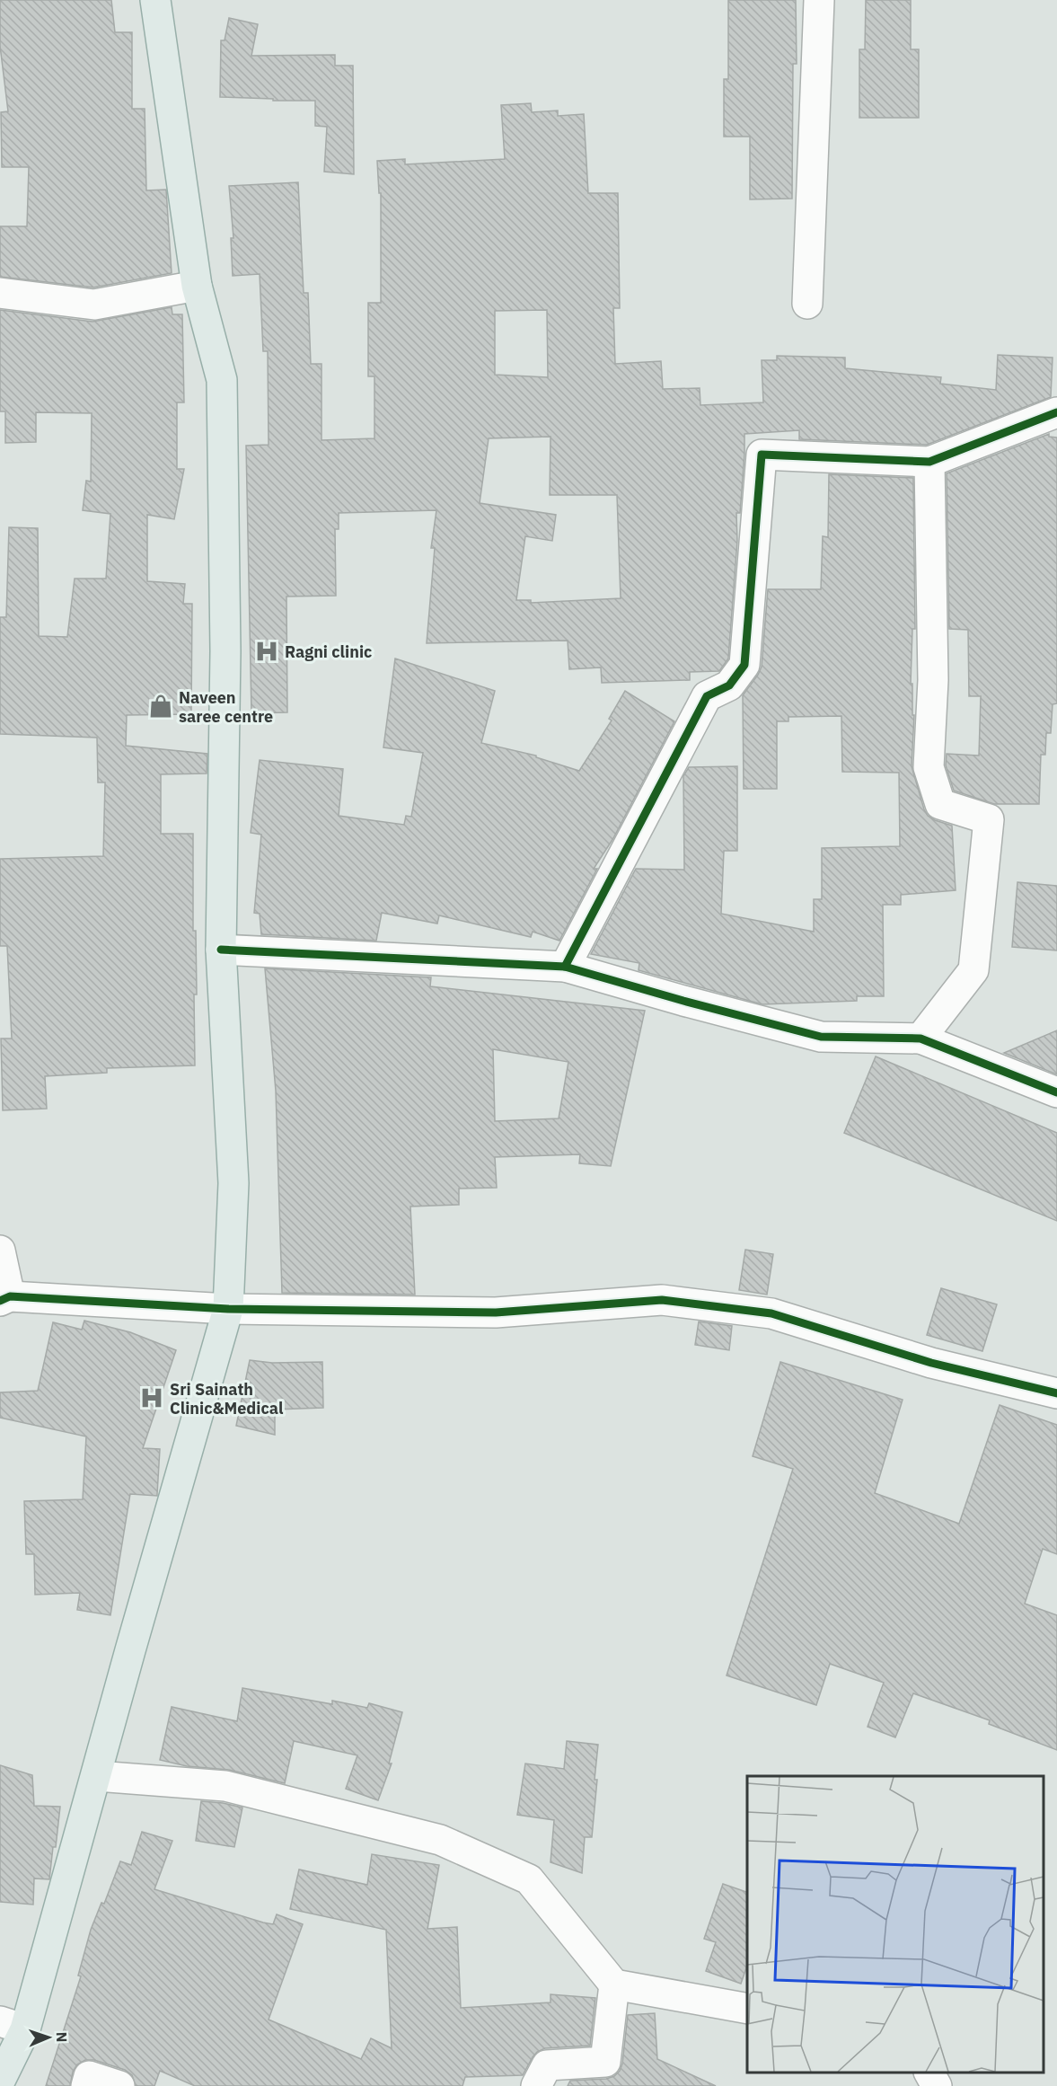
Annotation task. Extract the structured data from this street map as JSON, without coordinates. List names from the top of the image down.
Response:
{
  "places": {
    "hospital": ["Ragni clinic", "Sri Sainath Clinic&Medical"],
    "shop": ["Naveen saree centre"]
  },
  "north": "right"
}
